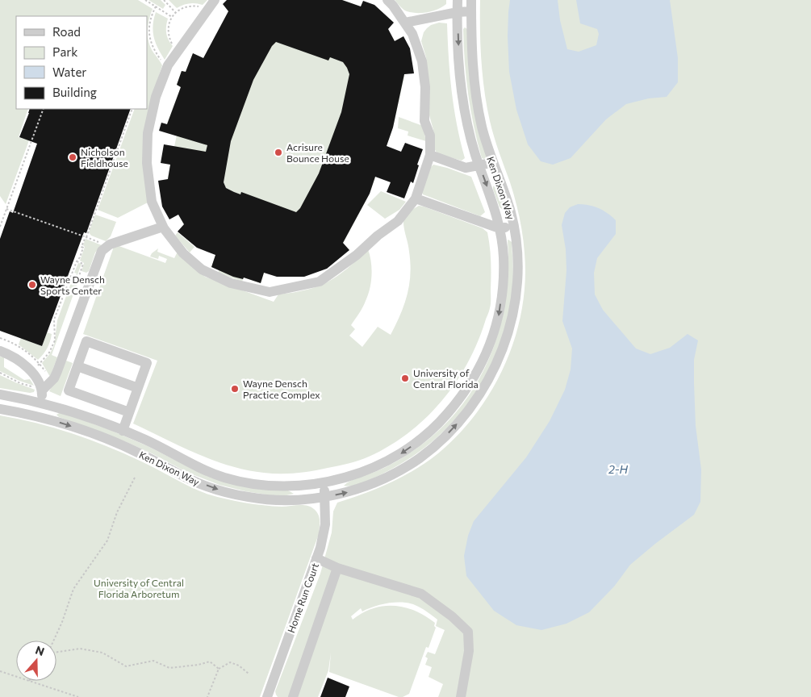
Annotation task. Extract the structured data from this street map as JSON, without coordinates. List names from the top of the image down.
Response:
{
  "streets": {
    "street": ["Ken Dixon Way", "Home Run Court"]
  },
  "crossings": [
    ["Ken Dixon Way", "Home Run Court"]
  ],
  "water": ["2-H"],
  "parks": ["University of Central Florida Arboretum"],
  "places": [
    "Acrisure Bounce House",
    "Nicholson Fieldhouse",
    "Wayne Densch Sports Center",
    "University of Central Florida",
    "Wayne Densch Practice Complex"
  ],
  "legend": [
    "Road",
    "Park",
    "Water",
    "Building"
  ],
  "north": "top"
}
